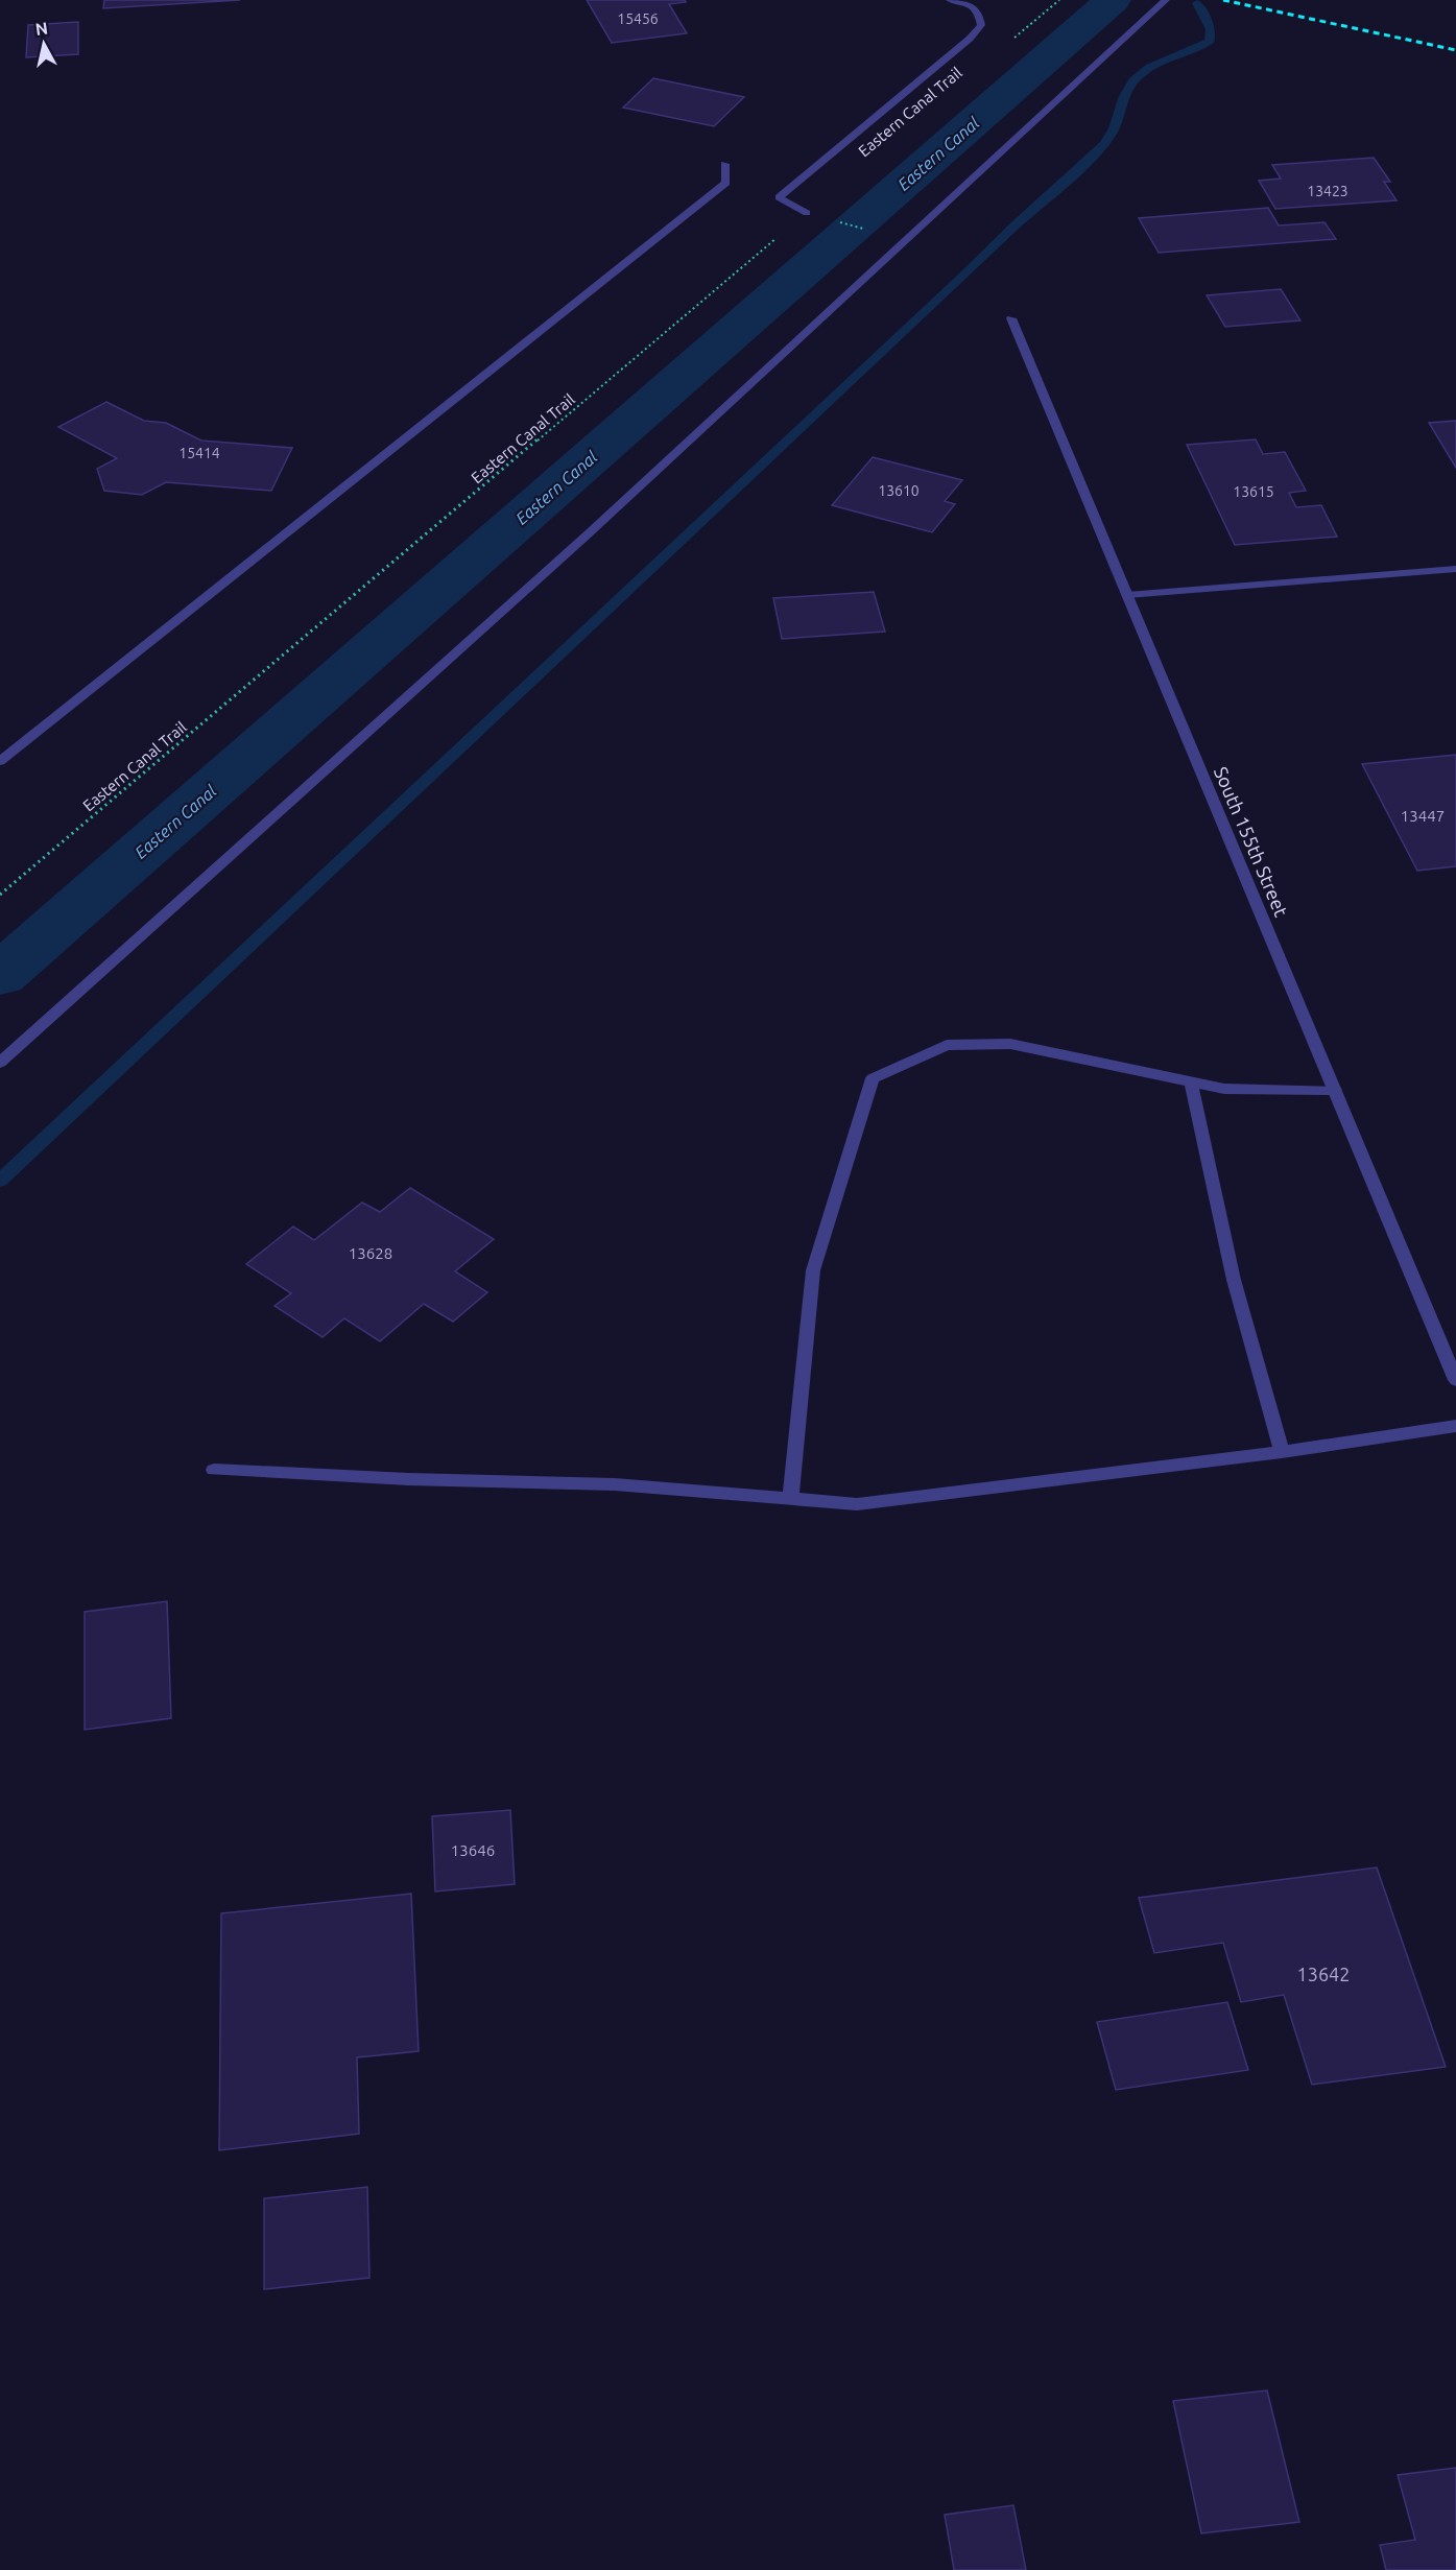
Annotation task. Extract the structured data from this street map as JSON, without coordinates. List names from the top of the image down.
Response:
{
  "streets": {
    "street": ["South 155th Street"],
    "path": ["Eastern Canal Trail"]
  },
  "water": ["Eastern Canal"],
  "house_numbers": [
    "15456",
    "13423",
    "15414",
    "13610",
    "13615",
    "13447",
    "13628",
    "13646",
    "13642"
  ],
  "north": "top"
}
